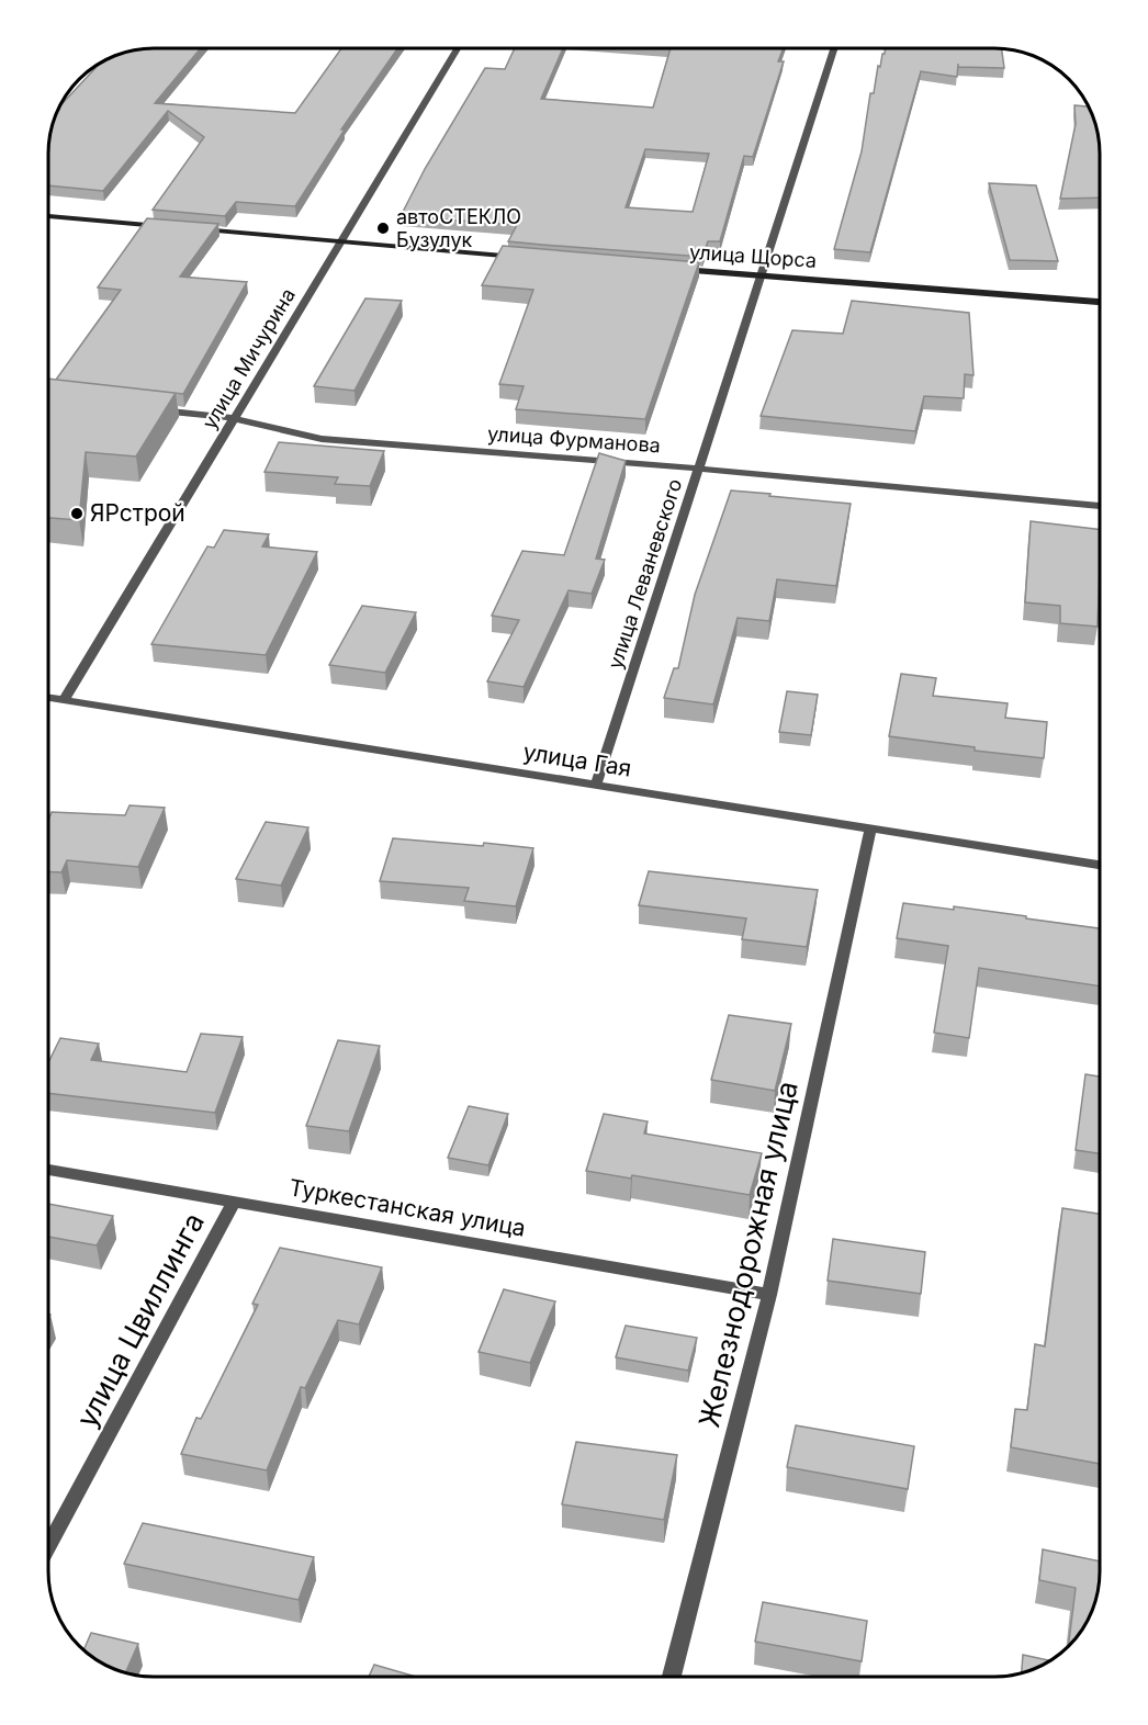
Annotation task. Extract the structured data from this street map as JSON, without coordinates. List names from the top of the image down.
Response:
{
  "streets": {
    "main road": ["улица Щорса"],
    "street": [
      "улица Мичурина",
      "улица Фурманова",
      "улица Леваневского",
      "улица Гая",
      "Туркестанская улица",
      "Железнодорожная улица",
      "улица Цвиллинга"
    ]
  },
  "crossings": [
    ["улица Щорса", "улица Леваневского"],
    ["улица Мичурина", "улица Фурманова"],
    ["улица Мичурина", "улица Гая"],
    ["улица Фурманова", "улица Леваневского"],
    ["улица Леваневского", "улица Гая"],
    ["улица Гая", "Железнодорожная улица"],
    ["Туркестанская улица", "Железнодорожная улица"],
    ["Туркестанская улица", "улица Цвиллинга"]
  ],
  "places": ["автоСТЕКЛО Бузулук", "ЯРстрой"]
}
